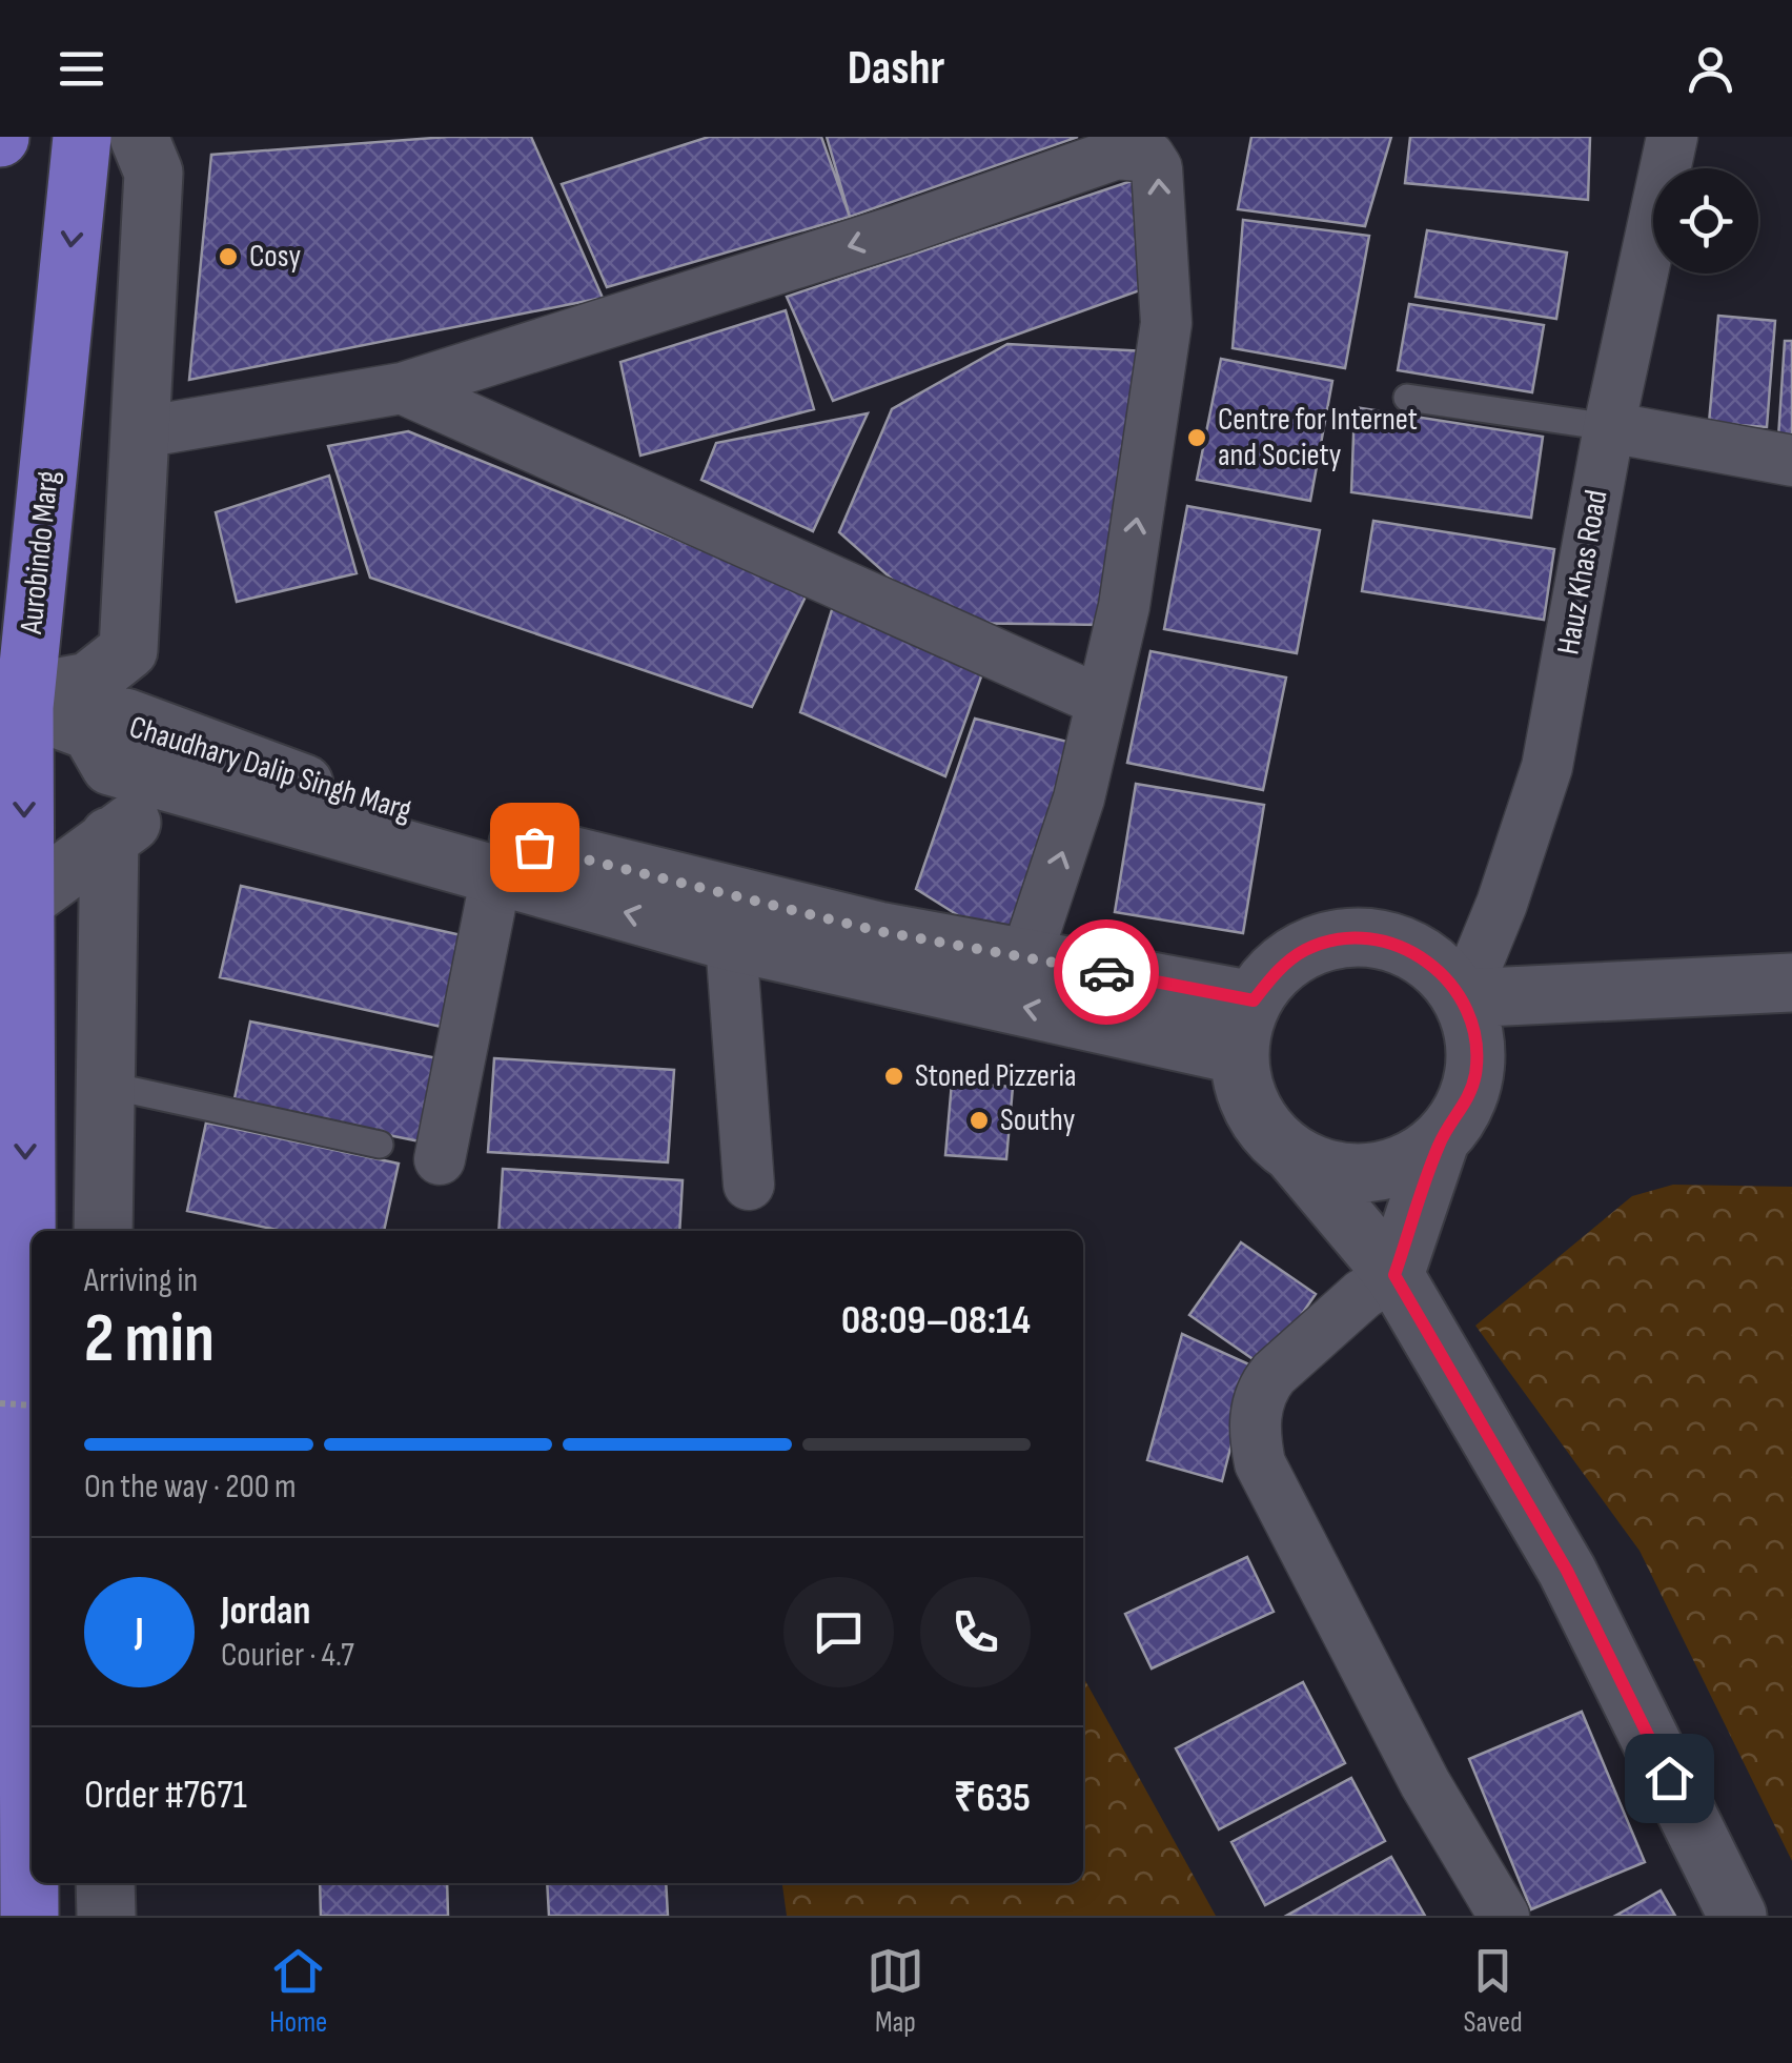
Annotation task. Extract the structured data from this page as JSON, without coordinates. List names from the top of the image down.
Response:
{
  "streets": {
    "highway": ["Aurobindo Marg"],
    "street": ["Hauz Khas Road", "Chaudhary Dalip Singh Marg"]
  },
  "crossings": [
    ["Hauz Khas Road", "Chaudhary Dalip Singh Marg"]
  ],
  "one_way": ["Aurobindo Marg"],
  "places": [
    "Cosy",
    "Centre for Internet and Society",
    "Stoned Pizzeria",
    "Southy"
  ],
  "page": {
    "header": "Dashr",
    "heading": ["2 min", "Arriving in", "08:09–08:14"],
    "panel": [
      "Jordan",
      "Courier · 4.7",
      "Order #7671",
      "₹635"
    ],
    "bar": "On the way · 200 m",
    "round": "J",
    "tabs": ["Home", "Map", "Saved"]
  }
}
